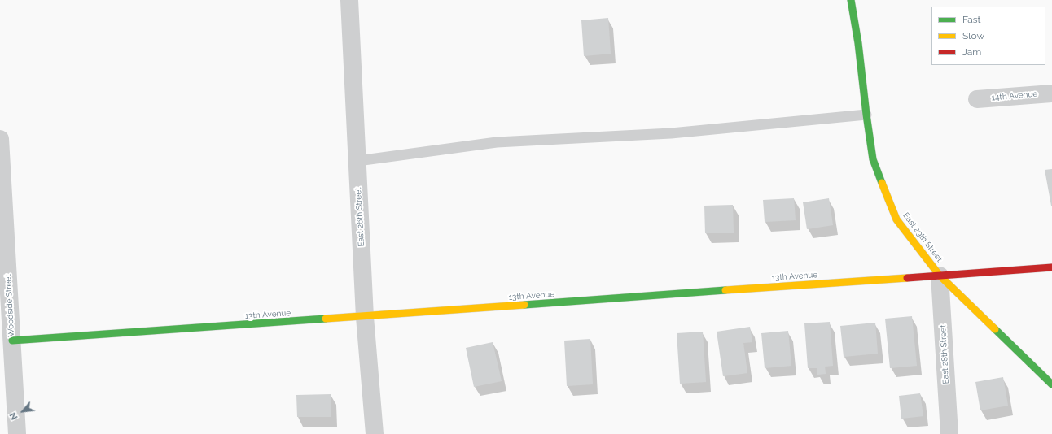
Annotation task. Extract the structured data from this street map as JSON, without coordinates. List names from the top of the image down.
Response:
{
  "streets": {
    "street": [
      "14th Avenue",
      "East 26th Street",
      "East 29th Street",
      "13th Avenue",
      "Woodside Street",
      "East 28th Street"
    ]
  },
  "crossings": [
    ["East 26th Street", "13th Avenue"],
    ["East 29th Street", "13th Avenue"],
    ["East 29th Street", "East 28th Street"],
    ["13th Avenue", "Woodside Street"],
    ["13th Avenue", "East 28th Street"]
  ],
  "legend": ["Fast", "Slow", "Jam"],
  "north": "bottom left"
}
